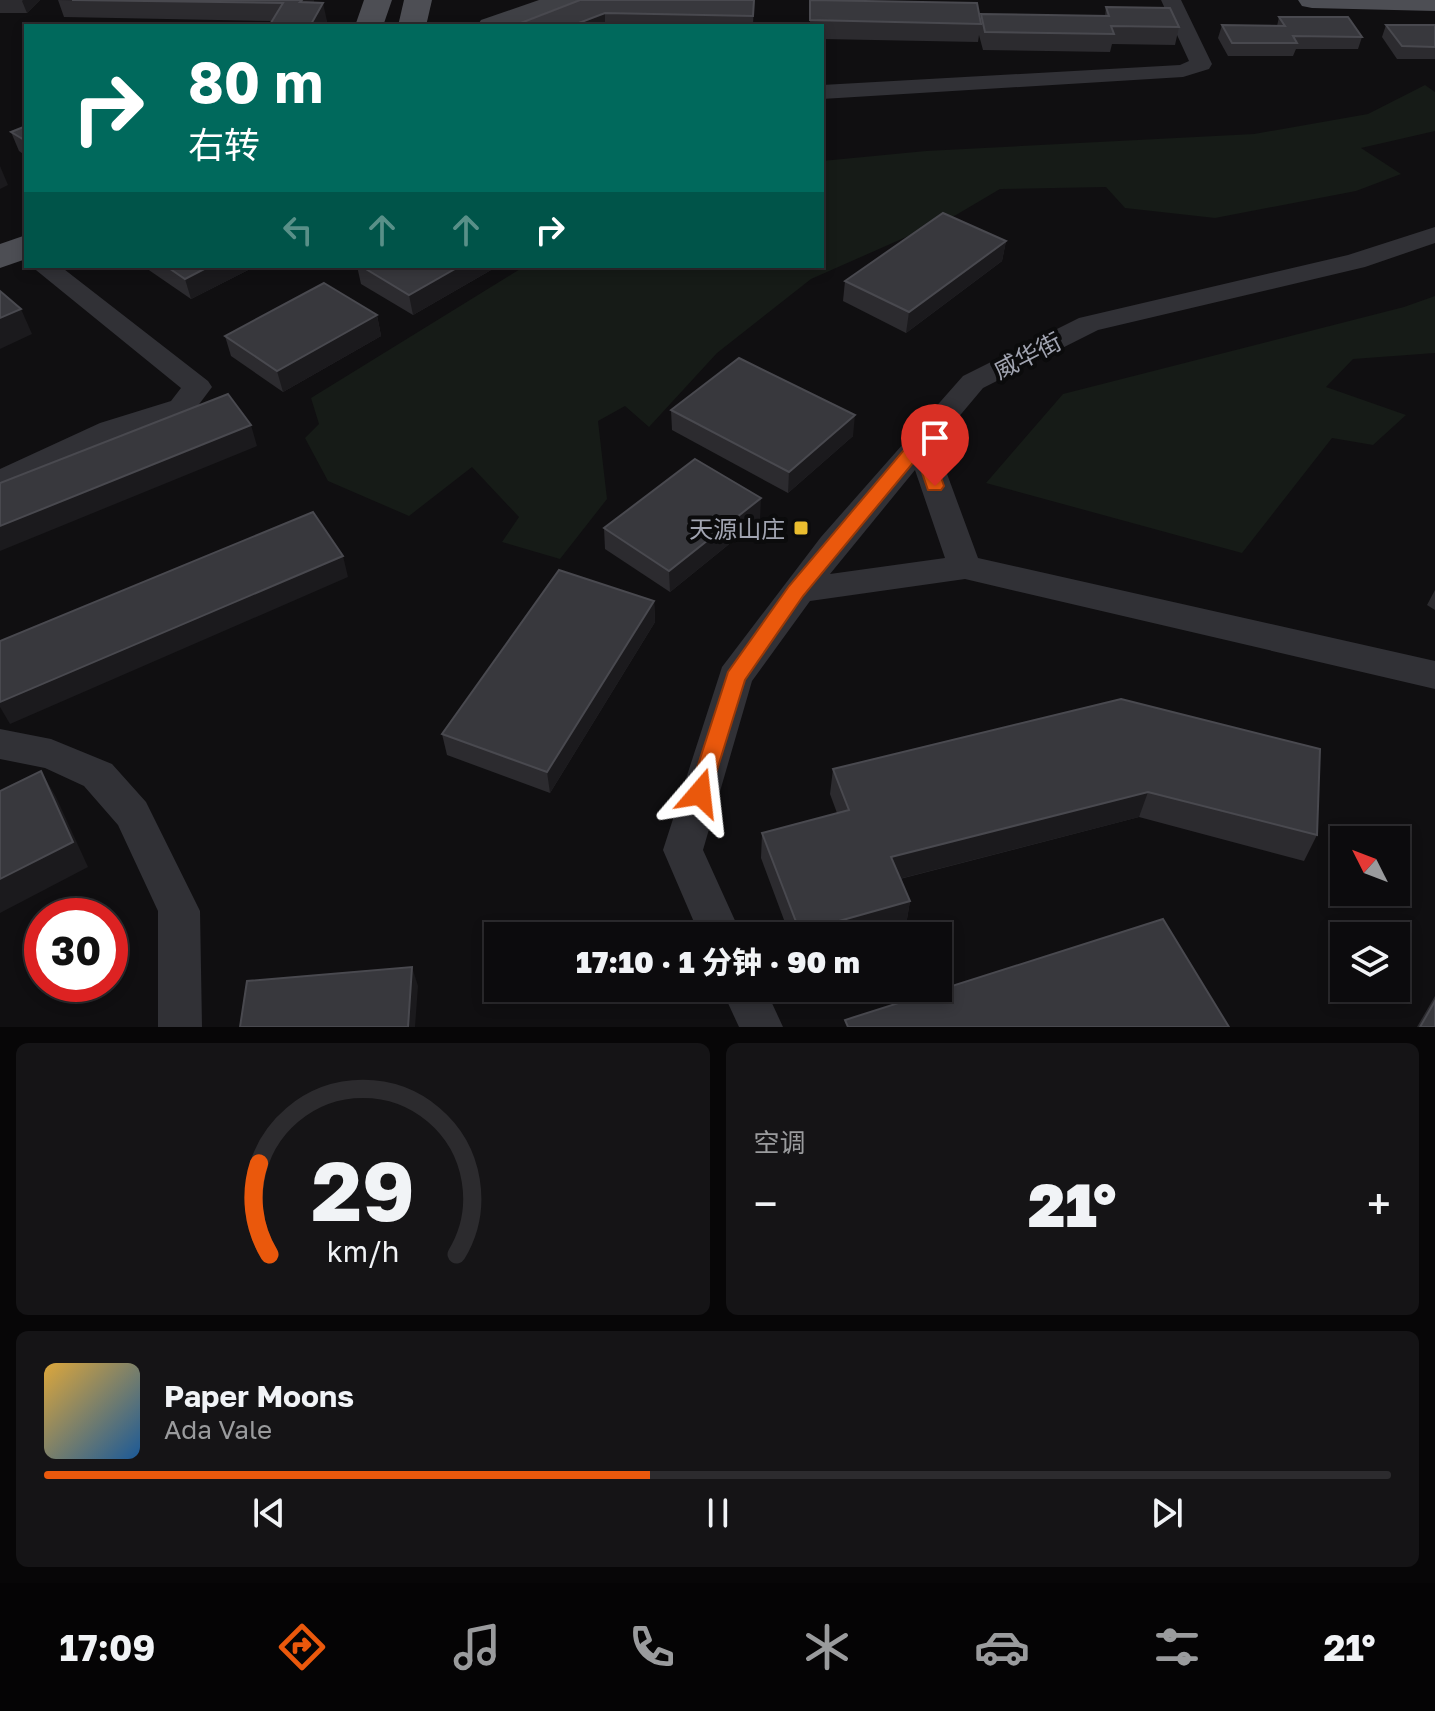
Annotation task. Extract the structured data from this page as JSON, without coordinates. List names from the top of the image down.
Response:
{
  "streets": {
    "street": ["威华街"]
  },
  "places": {
    "transit": ["天源山庄"]
  },
  "north": "top left",
  "page": {
    "turn": ["80 m", "右转"],
    "limit": "30",
    "trip": "17:10 · 1 分钟 · 90 m",
    "tile": "空调",
    "heat": ["−", "21°", "+"],
    "song": ["Paper Moons", "Ada Vale"],
    "tabs": ["17:09", "21°"],
    "gauge": ["29", "km/h"]
  }
}
